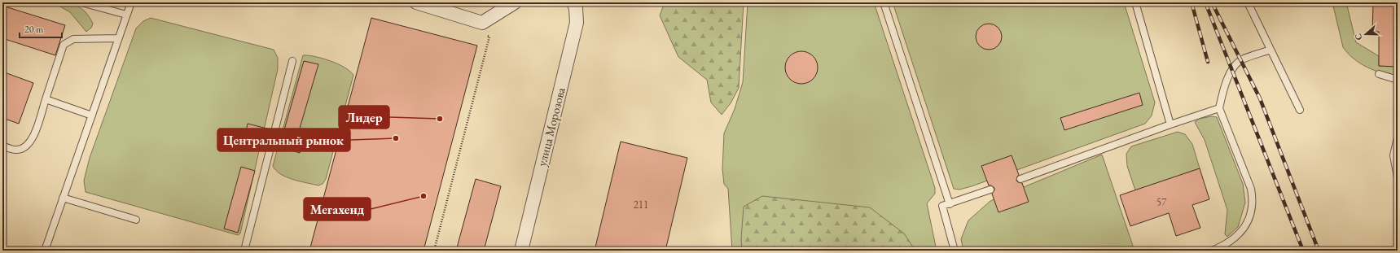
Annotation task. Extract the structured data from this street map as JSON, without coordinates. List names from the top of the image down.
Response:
{
  "streets": {
    "street": ["улица Морозова"]
  },
  "places": ["Лидер", "Центральный рынок", "Мегахенд"],
  "house_numbers": ["57", "211"],
  "scale_bar": "20 m",
  "north": "left"
}
